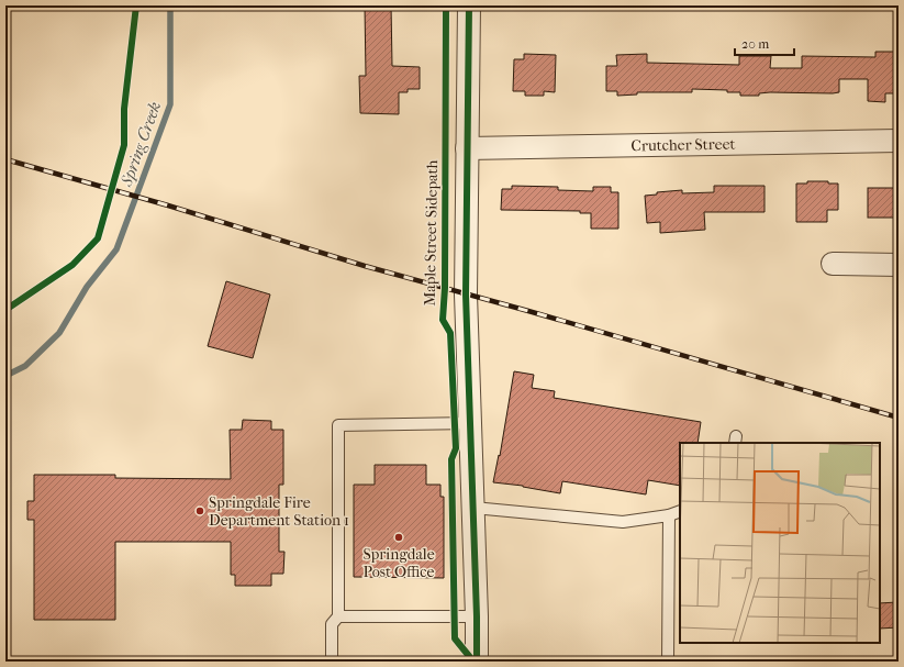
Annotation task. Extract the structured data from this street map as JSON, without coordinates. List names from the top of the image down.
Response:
{
  "streets": {
    "street": ["Crutcher Street"],
    "cycle path": ["Maple Street Sidepath"]
  },
  "water": ["Spring Creek"],
  "places": ["Springdale Fire Department Station 1", "Springdale Post Office"],
  "scale_bar": "20 m"
}
